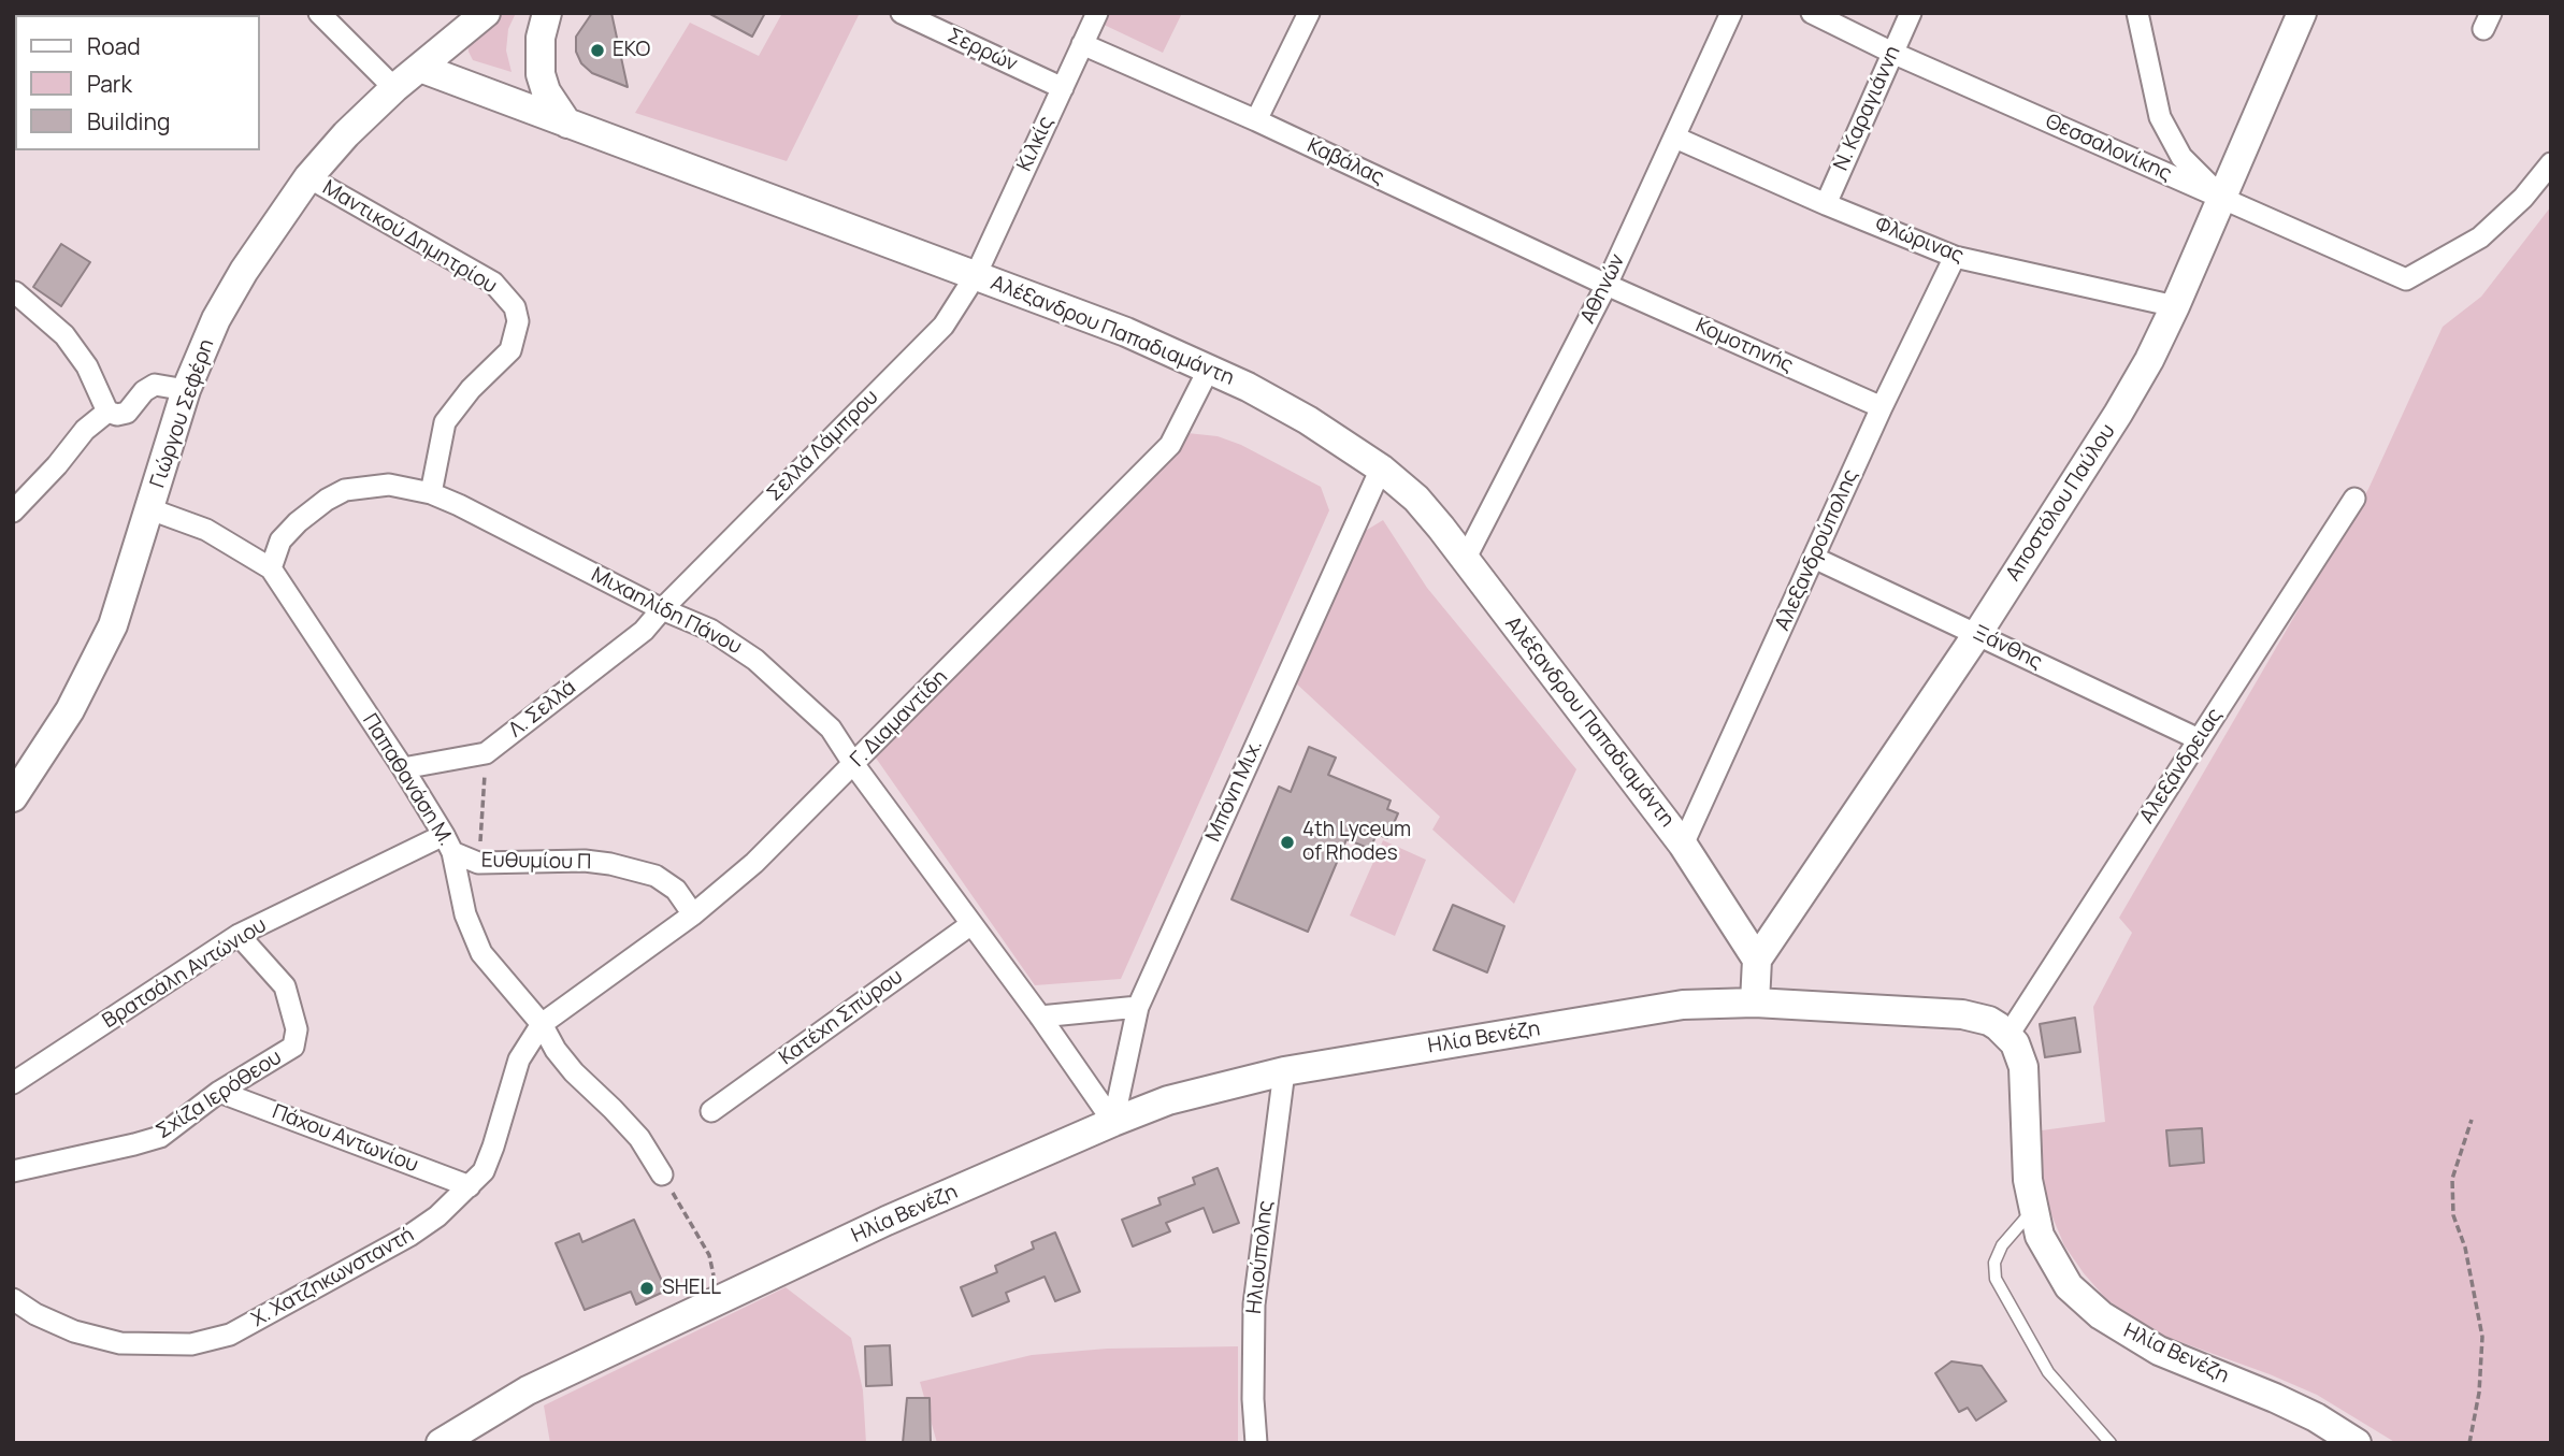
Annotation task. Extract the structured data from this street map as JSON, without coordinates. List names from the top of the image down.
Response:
{
  "streets": {
    "street": [
      "Σερρών",
      "Ν. Καραγιάννη",
      "Κιλκίς",
      "Θεσσαλονίκης",
      "Καβάλας",
      "Μαντικού Δημητρίου",
      "Φλώρινας",
      "Αθηνών",
      "Αλέξανδρου Παπαδιαμάντη",
      "Κομοτηνής",
      "Γιώργου Σεφέρη",
      "Σελλά Λάμπρου",
      "Αποστόλου Παύλου",
      "Αλεξανδρούπολης",
      "Μιχαηλίδη Πάνου",
      "Ξάνθης",
      "Λ. Σελλά",
      "Γ. Διαμαντίδη",
      "Αλεξάνδρειας",
      "Παπαθανάση Μ.",
      "Μπόνη Μιχ.",
      "Ευθυμίου Π",
      "Βρατσάλη Αντώνιου",
      "Κατέχη Σπύρου",
      "Ηλία Βενέζη",
      "Σχίζα Ιερόθεου",
      "Πάχου Αντωνίου",
      "Ηλιούπολης",
      "Χ. Χατζηκωνσταντή"
    ]
  },
  "crossings": [
    ["Σερρών", "Κιλκίς"],
    ["Ν. Καραγιάννη", "Θεσσαλονίκης"],
    ["Ν. Καραγιάννη", "Φλώρινας"],
    ["Κιλκίς", "Καβάλας"],
    ["Κιλκίς", "Αλέξανδρου Παπαδιαμάντη"],
    ["Κιλκίς", "Σελλά Λάμπρου"],
    ["Θεσσαλονίκης", "Αποστόλου Παύλου"],
    ["Καβάλας", "Αθηνών"],
    ["Καβάλας", "Κομοτηνής"],
    ["Μαντικού Δημητρίου", "Γιώργου Σεφέρη"],
    ["Μαντικού Δημητρίου", "Μιχαηλίδη Πάνου"],
    ["Φλώρινας", "Αθηνών"],
    ["Φλώρινας", "Αποστόλου Παύλου"],
    ["Φλώρινας", "Αλεξανδρούπολης"],
    ["Αθηνών", "Αλέξανδρου Παπαδιαμάντη"],
    ["Αθηνών", "Κομοτηνής"],
    ["Αλέξανδρου Παπαδιαμάντη", "Γιώργου Σεφέρη"],
    ["Αλέξανδρου Παπαδιαμάντη", "Σελλά Λάμπρου"],
    ["Αλέξανδρου Παπαδιαμάντη", "Αποστόλου Παύλου"],
    ["Αλέξανδρου Παπαδιαμάντη", "Αλεξανδρούπολης"],
    ["Αλέξανδρου Παπαδιαμάντη", "Γ. Διαμαντίδη"],
    ["Αλέξανδρου Παπαδιαμάντη", "Μπόνη Μιχ."],
    ["Κομοτηνής", "Αλεξανδρούπολης"],
    ["Γιώργου Σεφέρη", "Παπαθανάση Μ."],
    ["Σελλά Λάμπρου", "Μιχαηλίδη Πάνου"],
    ["Σελλά Λάμπρου", "Λ. Σελλά"],
    ["Αποστόλου Παύλου", "Ξάνθης"],
    ["Αλεξανδρούπολης", "Ξάνθης"],
    ["Μιχαηλίδη Πάνου", "Λ. Σελλά"],
    ["Μιχαηλίδη Πάνου", "Γ. Διαμαντίδη"],
    ["Μιχαηλίδη Πάνου", "Παπαθανάση Μ."],
    ["Μιχαηλίδη Πάνου", "Μπόνη Μιχ."],
    ["Μιχαηλίδη Πάνου", "Κατέχη Σπύρου"],
    ["Μιχαηλίδη Πάνου", "Ηλία Βενέζη"],
    ["Ξάνθης", "Αλεξάνδρειας"],
    ["Λ. Σελλά", "Παπαθανάση Μ."],
    ["Γ. Διαμαντίδη", "Παπαθανάση Μ."],
    ["Γ. Διαμαντίδη", "Ευθυμίου Π"],
    ["Γ. Διαμαντίδη", "Χ. Χατζηκωνσταντή"],
    ["Αλεξάνδρειας", "Ηλία Βενέζη"],
    ["Παπαθανάση Μ.", "Ευθυμίου Π"],
    ["Παπαθανάση Μ.", "Βρατσάλη Αντώνιου"],
    ["Παπαθανάση Μ.", "Χ. Χατζηκωνσταντή"],
    ["Μπόνη Μιχ.", "Ηλία Βενέζη"],
    ["Ευθυμίου Π", "Βρατσάλη Αντώνιου"],
    ["Βρατσάλη Αντώνιου", "Σχίζα Ιερόθεου"],
    ["Ηλία Βενέζη", "Ηλιούπολης"],
    ["Σχίζα Ιερόθεου", "Πάχου Αντωνίου"],
    ["Πάχου Αντωνίου", "Χ. Χατζηκωνσταντή"]
  ],
  "places": ["EKO", "4th Lyceum of Rhodes", "SHELL"],
  "legend": ["Road", "Park", "Building"]
}
